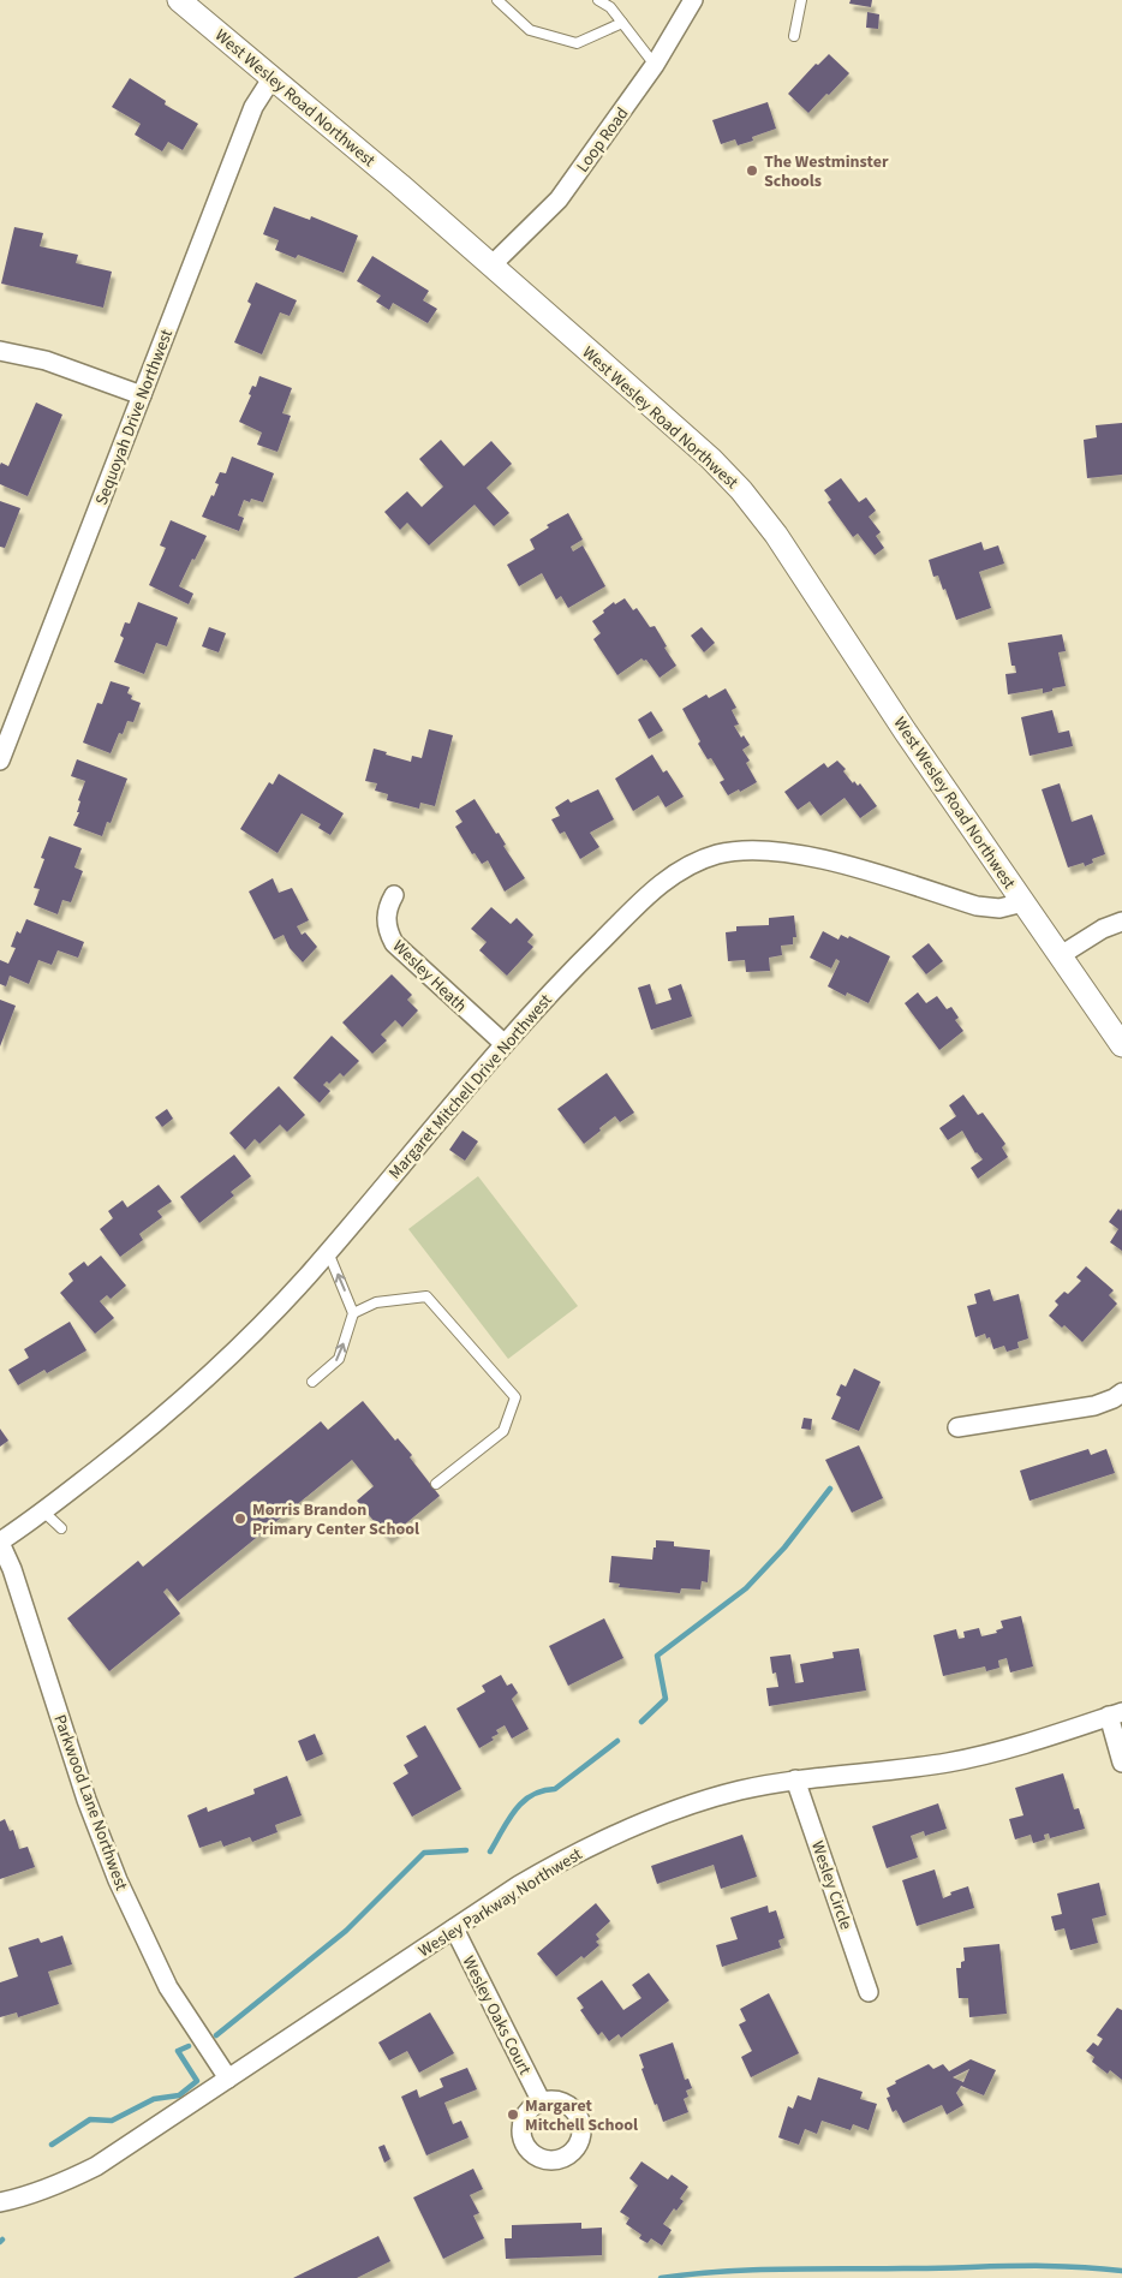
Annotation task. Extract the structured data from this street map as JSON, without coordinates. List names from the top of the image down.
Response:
{
  "streets": {
    "street": [
      "West Wesley Road Northwest",
      "Loop Road",
      "Sequoyah Drive Northwest",
      "Wesley Heath",
      "Margaret Mitchell Drive Northwest",
      "Parkwood Lane Northwest",
      "Wesley Circle",
      "Wesley Parkway Northwest",
      "Wesley Oaks Court"
    ]
  },
  "crossings": [
    ["West Wesley Road Northwest", "Loop Road"],
    ["West Wesley Road Northwest", "Sequoyah Drive Northwest"],
    ["West Wesley Road Northwest", "Margaret Mitchell Drive Northwest"],
    ["Wesley Heath", "Margaret Mitchell Drive Northwest"],
    ["Margaret Mitchell Drive Northwest", "Parkwood Lane Northwest"],
    ["Parkwood Lane Northwest", "Wesley Parkway Northwest"],
    ["Wesley Circle", "Wesley Parkway Northwest"],
    ["Wesley Parkway Northwest", "Wesley Oaks Court"]
  ],
  "places": ["The Westminster Schools", "Morris Brandon Primary Center School", "Margaret Mitchell School"]
}
